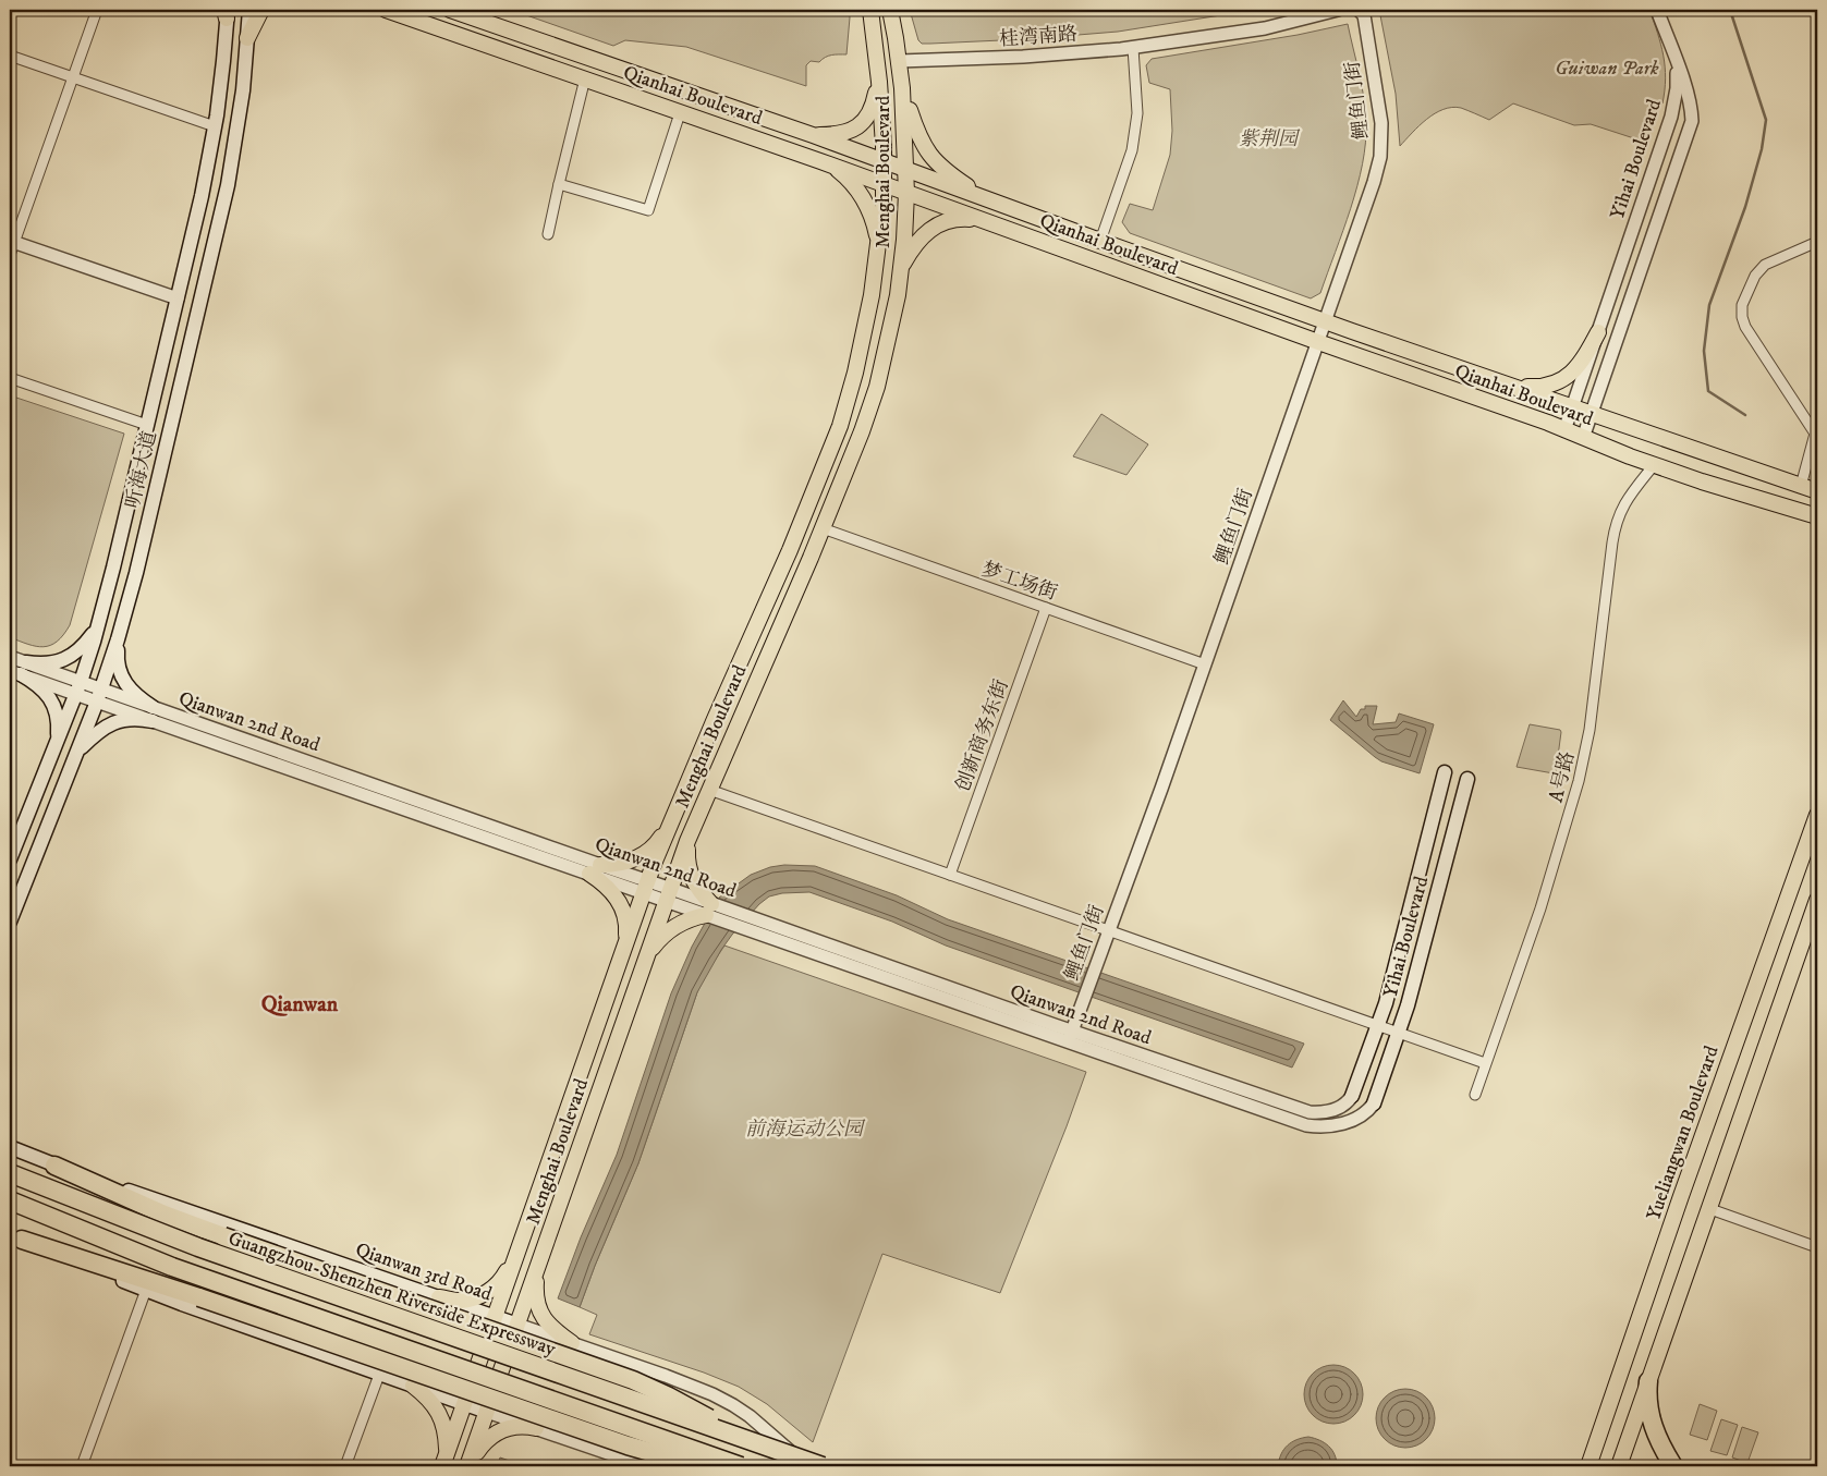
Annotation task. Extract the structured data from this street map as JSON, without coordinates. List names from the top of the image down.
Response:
{
  "streets": {
    "highway": ["Guangzhou-Shenzhen Riverside Expressway"],
    "main road": [
      "Qianhai Boulevard",
      "Yihai Boulevard",
      "Menghai Boulevard",
      "听海大道",
      "Yueliangwan Boulevard",
      "Qianwan 3rd Road"
    ],
    "street": [
      "桂湾南路",
      "鲤鱼门街",
      "梦工场街",
      "Qianwan 2nd Road",
      "创新商务东街",
      "A号路"
    ]
  },
  "crossings": [
    ["桂湾南路", "Menghai Boulevard"],
    ["Qianhai Boulevard", "鲤鱼门街"],
    ["Qianhai Boulevard", "Yihai Boulevard"],
    ["Qianhai Boulevard", "Menghai Boulevard"],
    ["Qianhai Boulevard", "A号路"],
    ["鲤鱼门街", "梦工场街"],
    ["鲤鱼门街", "Qianwan 2nd Road"],
    ["Yihai Boulevard", "Qianwan 2nd Road"],
    ["Menghai Boulevard", "梦工场街"],
    ["Menghai Boulevard", "Qianwan 2nd Road"],
    ["Menghai Boulevard", "Qianwan 3rd Road"],
    ["听海大道", "Qianwan 2nd Road"],
    ["梦工场街", "创新商务东街"]
  ],
  "districts": ["Qianwan"],
  "parks": ["Guiwan Park", "紫荆园", "前海运动公园"]
}
